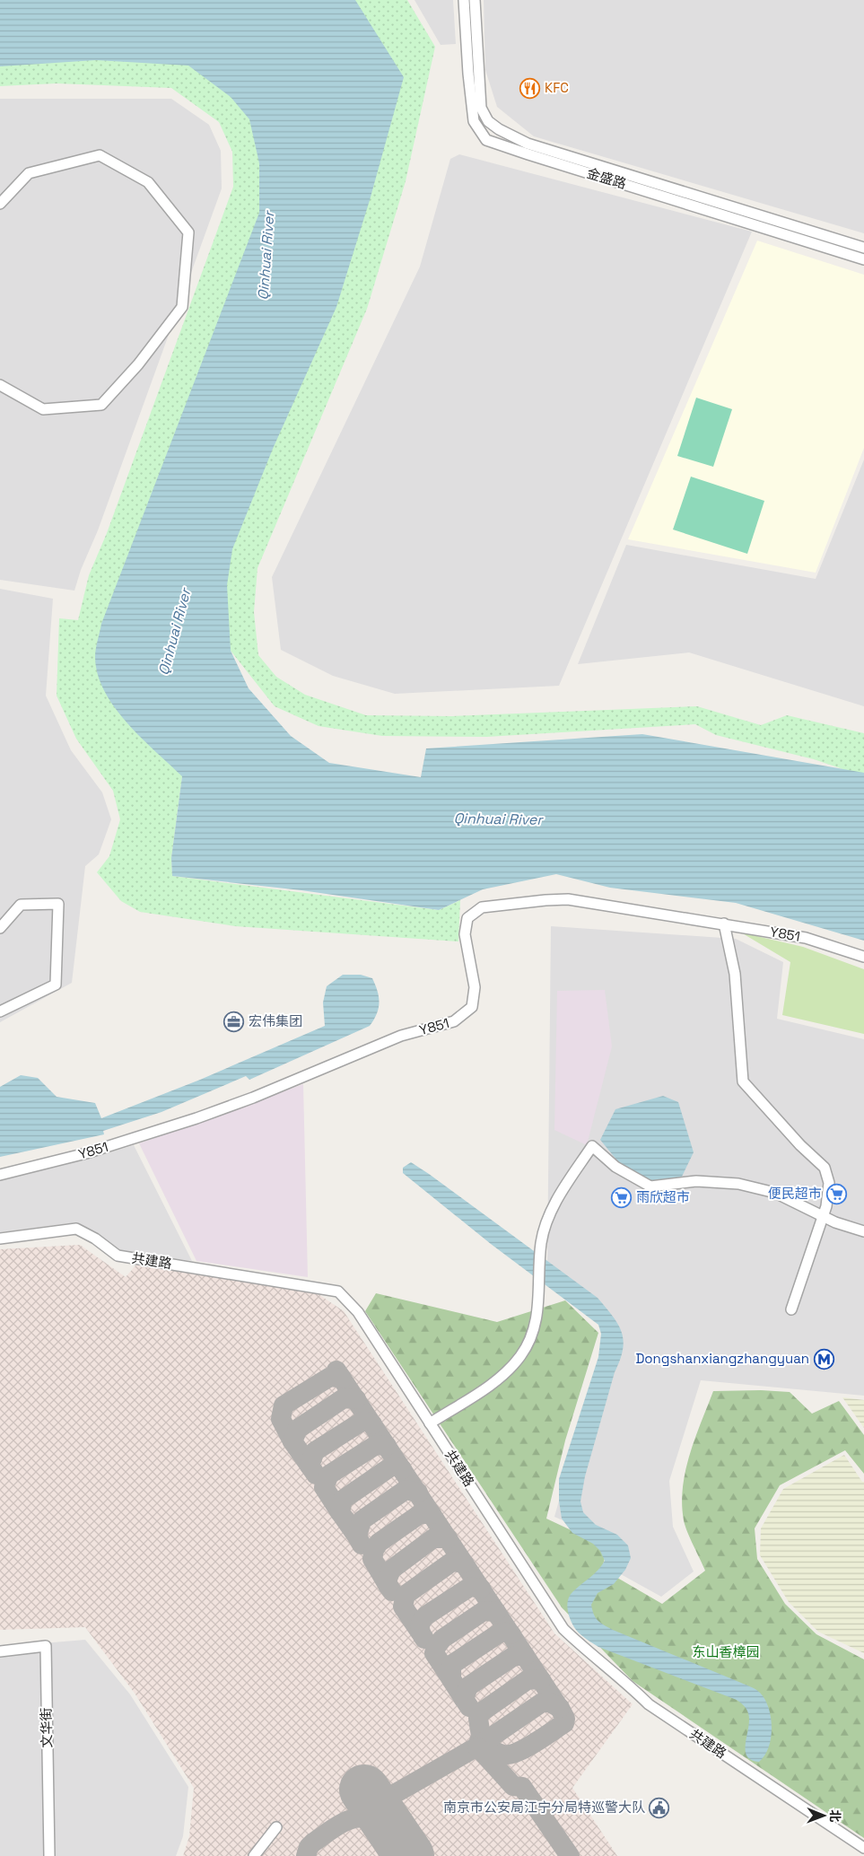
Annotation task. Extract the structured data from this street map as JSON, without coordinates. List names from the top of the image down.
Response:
{
  "streets": {
    "street": [
      "金盛路",
      "Y851",
      "共建路",
      "文华街"
    ]
  },
  "water": ["Qinhuai River"],
  "parks": ["东山香樟园"],
  "places": {
    "restaurant": ["KFC"],
    "office": ["宏伟集团"],
    "supermarket": ["便民超市", "雨欣超市"],
    "metro station": ["Dongshanxiangzhangyuan"],
    "public building": ["南京市公安局江宁分局特巡警大队"]
  },
  "north": "right"
}
